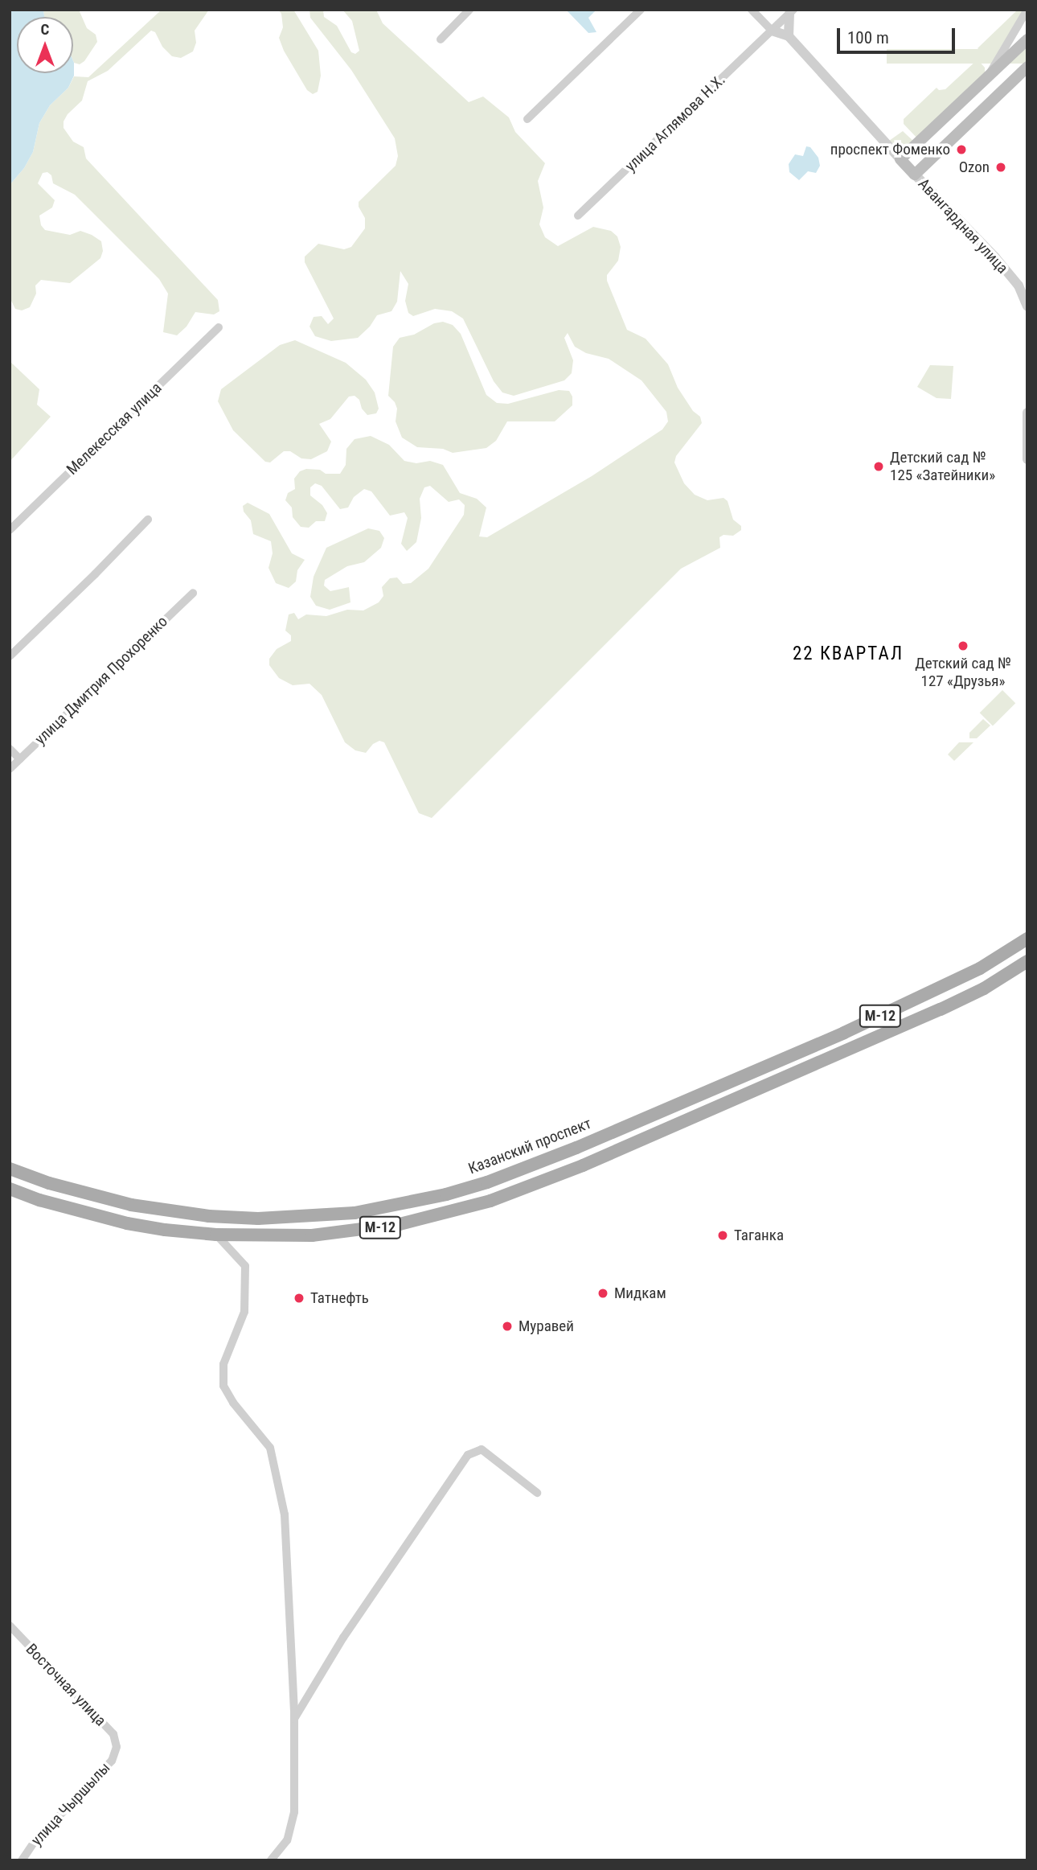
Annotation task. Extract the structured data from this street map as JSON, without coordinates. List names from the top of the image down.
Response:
{
  "streets": {
    "main road": ["М-12", "Казанский проспект"],
    "street": [
      "улица Аглямова Н.Х.",
      "Авангардная улица",
      "Мелекесская улица",
      "улица Дмитрия Прохоренко",
      "Восточная улица",
      "улица Чыршылы"
    ]
  },
  "crossings": [
    ["Восточная улица", "улица Чыршылы"]
  ],
  "districts": ["22 КВАРТАЛ"],
  "places": [
    "проспект Фоменко",
    "Ozon",
    "Детский сад № 125 «Затейники»",
    "Детский сад № 127 «Друзья»",
    "Таганка",
    "Мидкам",
    "Татнефть",
    "Муравей"
  ],
  "scale_bar": "100 m",
  "north": "top"
}
